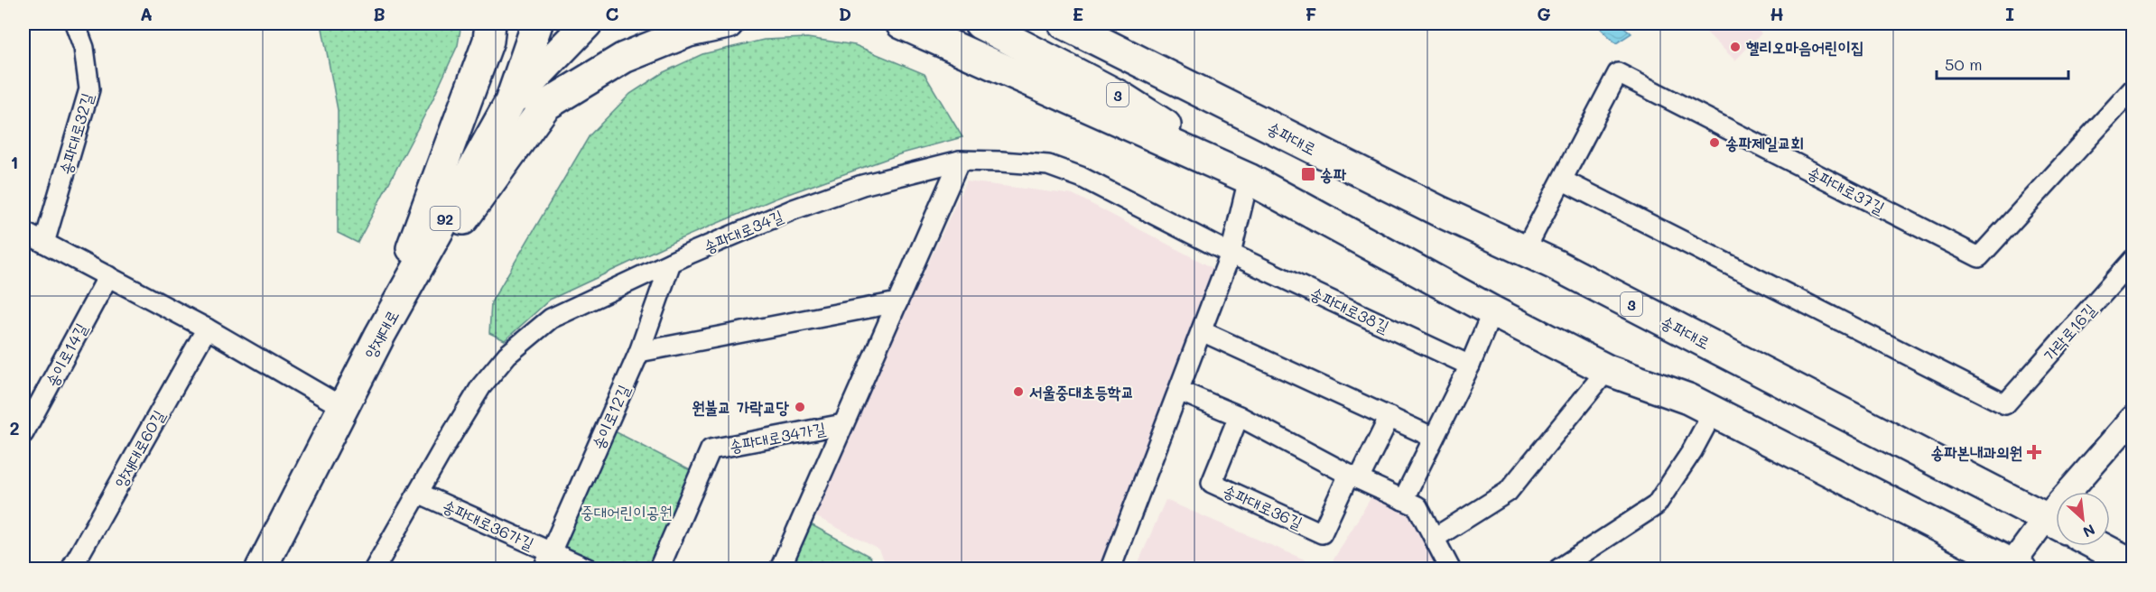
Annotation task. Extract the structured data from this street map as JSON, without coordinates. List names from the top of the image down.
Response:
{
  "streets": {
    "main road": [
      "3",
      "송파대로",
      "92",
      "양재대로"
    ],
    "street": [
      "송파대로32길",
      "송파대로37길",
      "송파대로34길",
      "송파대로38길",
      "가락로16길",
      "송이로14길",
      "송이로12길",
      "송파대로34가길",
      "양재대로60길",
      "송파대로36길",
      "송파대로36가길"
    ]
  },
  "crossings": [
    ["3", "송파대로"],
    ["송파대로", "송파대로37길"],
    ["송파대로37길", "가락로16길"],
    ["송파대로34길", "송파대로38길"],
    ["송파대로34길", "송이로12길"],
    ["송파대로34길", "송파대로34가길"],
    ["송파대로34길", "송파대로36가길"],
    ["송이로12길", "송파대로36가길"]
  ],
  "parks": ["중대어린이공원"],
  "places": {
    "other": [
      "헬리오마음어린이집",
      "송파제일교회",
      "서울중대초등학교",
      "원불교 가락교당"
    ],
    "transit": ["송파"],
    "health": ["송파본내과의원"]
  },
  "scale_bar": "50 m",
  "north": "bottom right",
  "grid": {
    "columns": [
      "A",
      "B",
      "C",
      "D",
      "E",
      "F",
      "G",
      "H",
      "I"
    ],
    "rows": ["1", "2"]
  }
}
